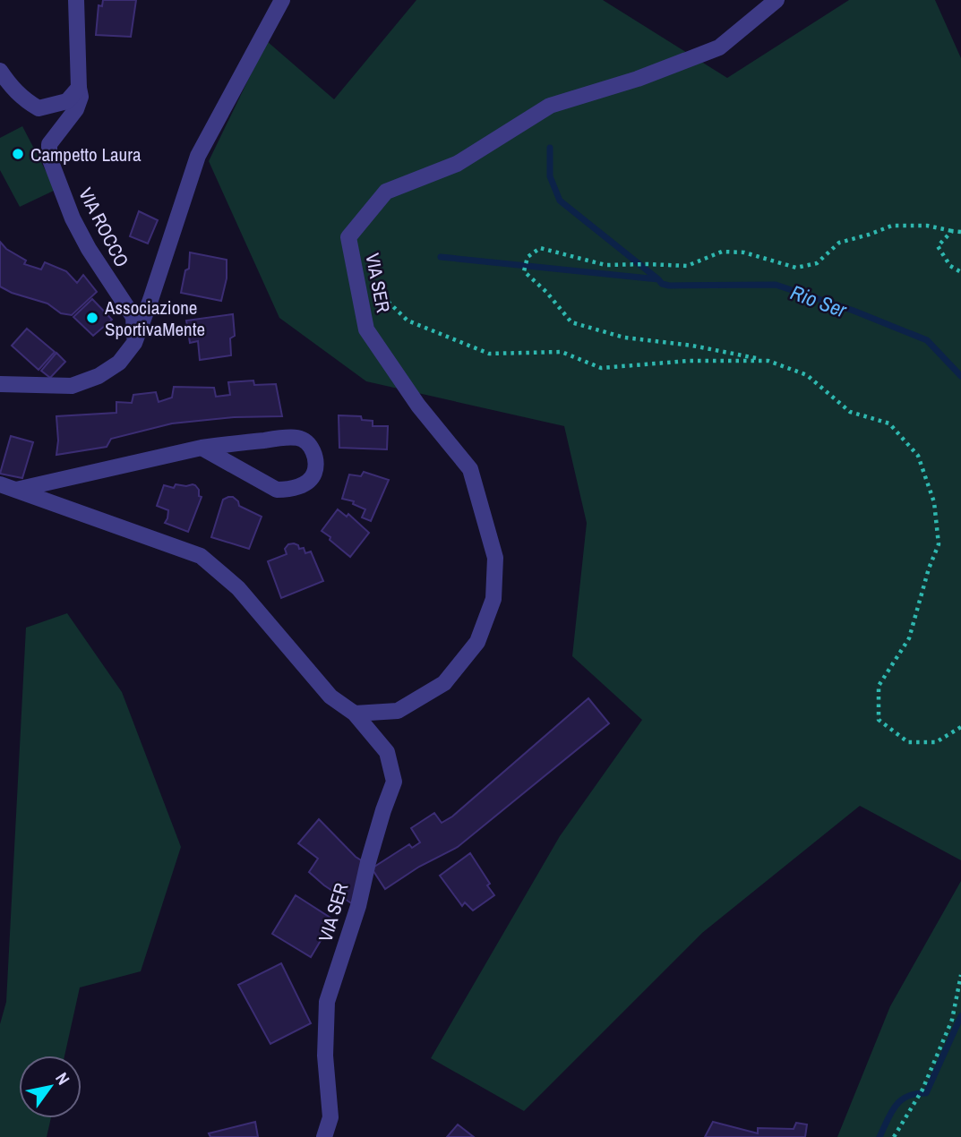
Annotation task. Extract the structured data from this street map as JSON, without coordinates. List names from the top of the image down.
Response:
{
  "streets": {
    "street": ["VIA ROCCO", "VIA SER"]
  },
  "water": ["Rio Ser"],
  "places": ["Campetto Laura", "Associazione SportivaMente"],
  "north": "top right"
}
